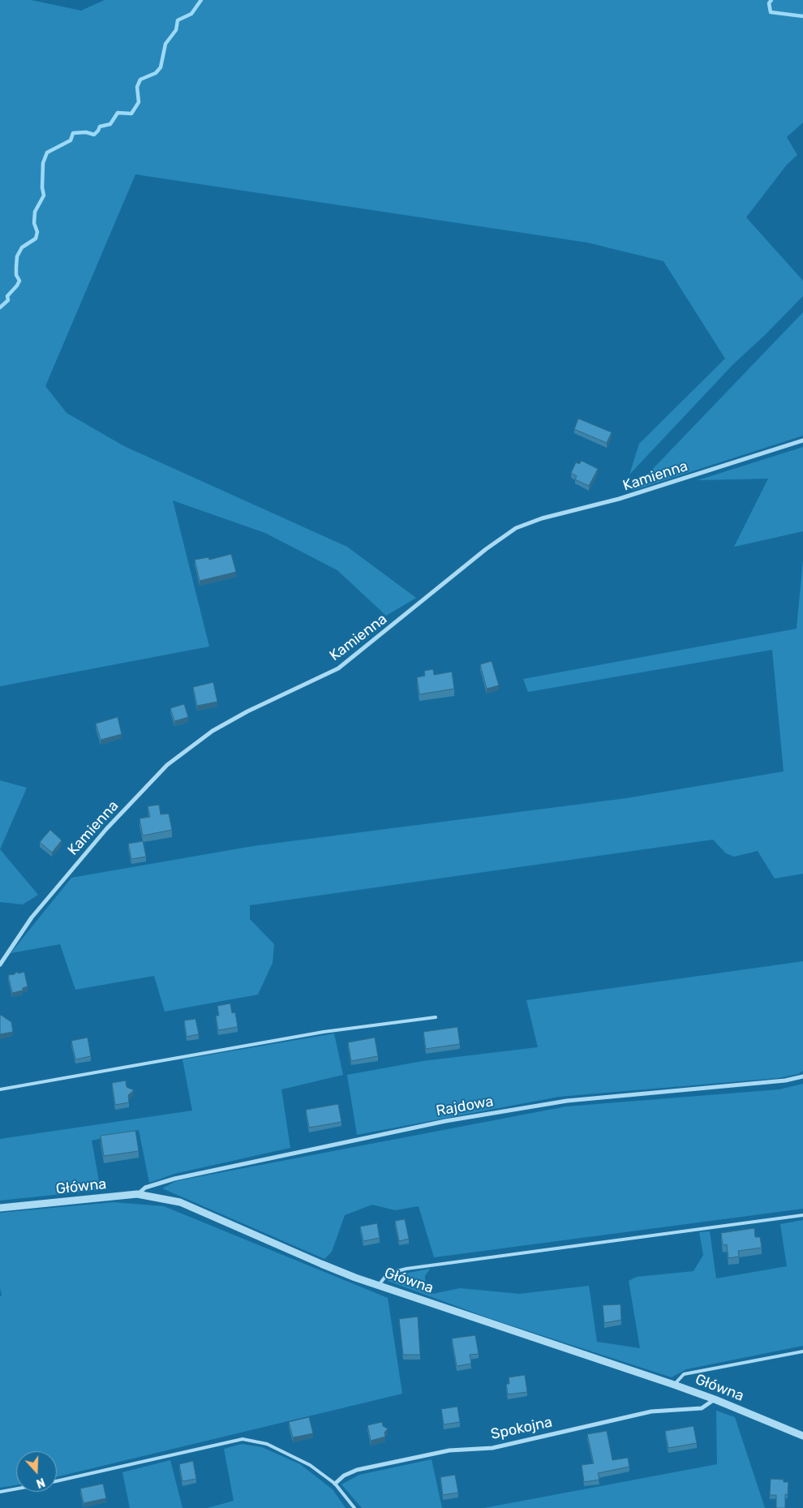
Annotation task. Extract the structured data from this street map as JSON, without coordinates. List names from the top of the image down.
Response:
{
  "streets": {
    "street": [
      "Kamienna",
      "Rajdowa",
      "Główna",
      "Spokojna"
    ]
  },
  "crossings": [
    ["Rajdowa", "Główna"],
    ["Główna", "Spokojna"]
  ],
  "north": "bottom"
}
